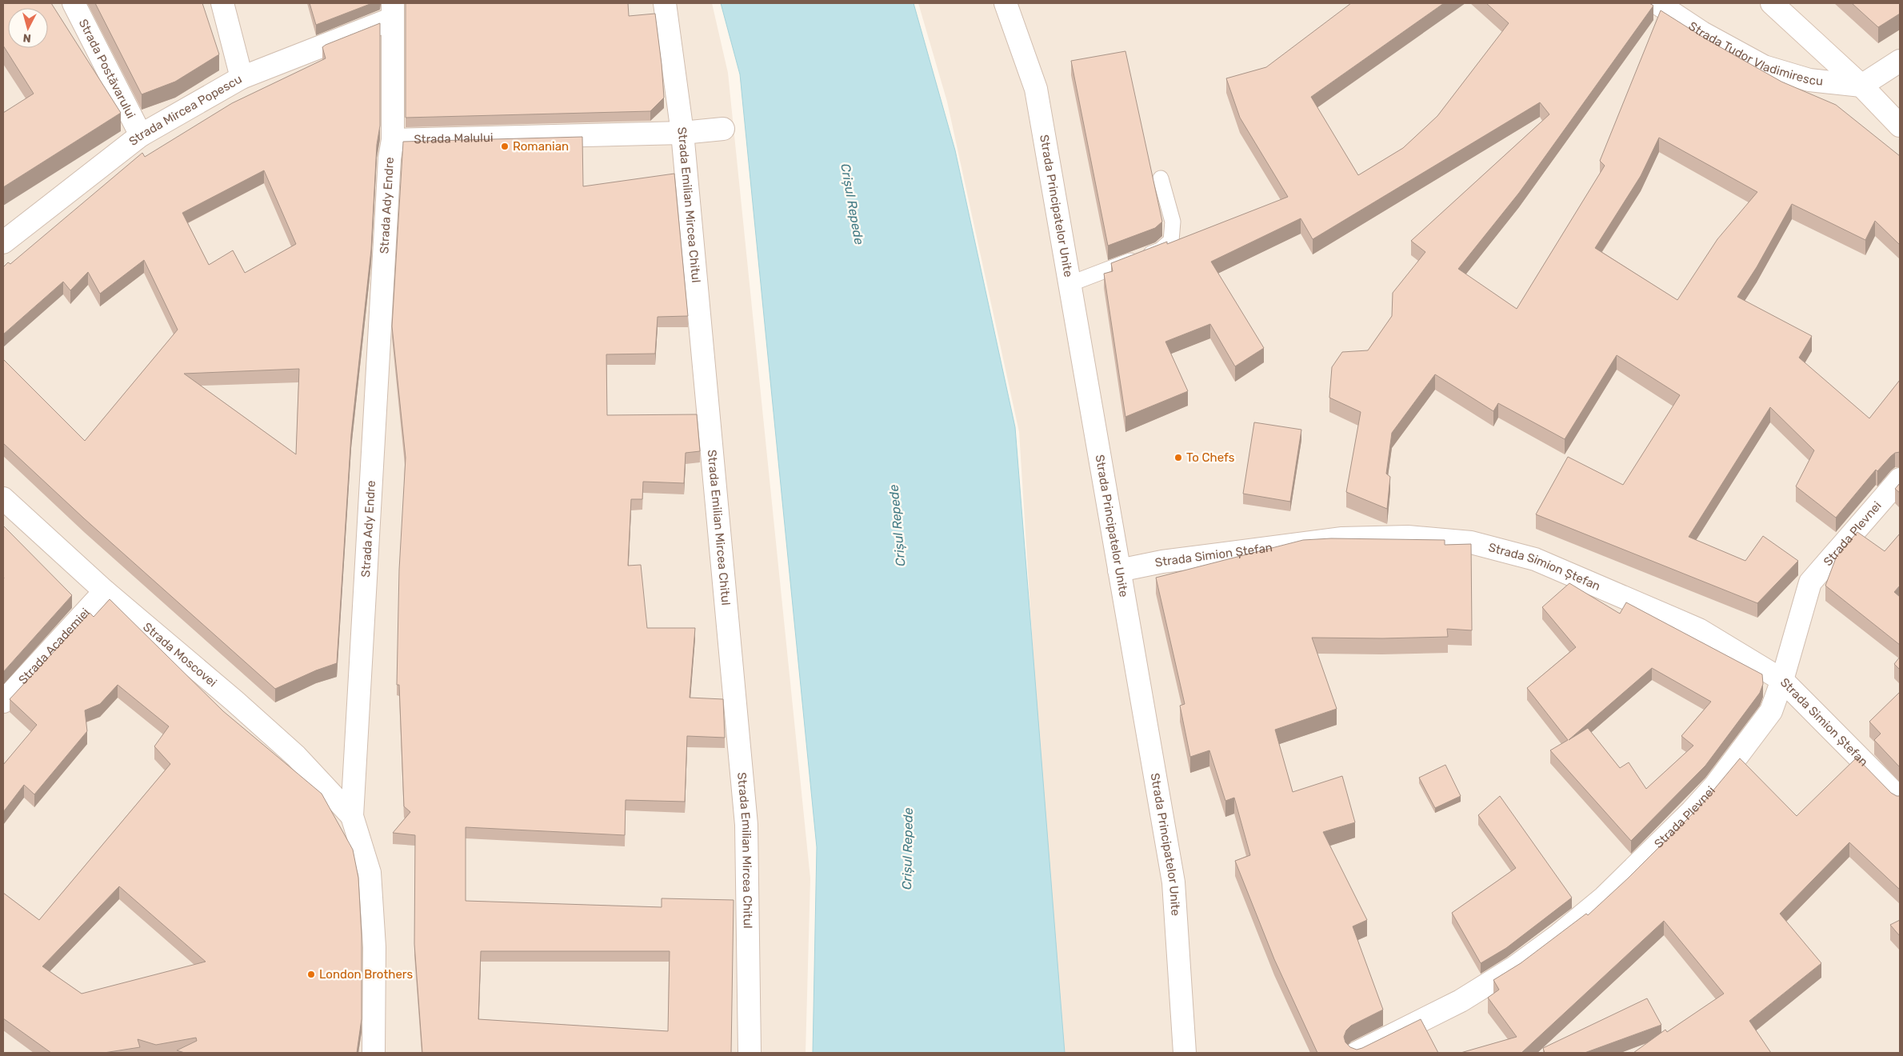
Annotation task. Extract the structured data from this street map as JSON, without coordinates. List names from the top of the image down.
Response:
{
  "streets": {
    "street": [
      "Strada Tudor Vladimirescu",
      "Strada Postăvarului",
      "Strada Mircea Popescu",
      "Strada Malului",
      "Strada Emilian Mircea Chitul",
      "Strada Ady Endre",
      "Strada Principatelor Unite",
      "Strada Plevnei",
      "Strada Simion Ștefan",
      "Strada Academiei",
      "Strada Moscovei"
    ]
  },
  "crossings": [
    ["Strada Postăvarului", "Strada Mircea Popescu"],
    ["Strada Mircea Popescu", "Strada Ady Endre"],
    ["Strada Malului", "Strada Emilian Mircea Chitul"],
    ["Strada Malului", "Strada Ady Endre"],
    ["Strada Ady Endre", "Strada Moscovei"],
    ["Strada Principatelor Unite", "Strada Simion Ștefan"],
    ["Strada Plevnei", "Strada Simion Ștefan"],
    ["Strada Academiei", "Strada Moscovei"]
  ],
  "water": ["Crișul Repede"],
  "places": ["Romanian", "To Chefs", "London Brothers"],
  "north": "bottom"
}
